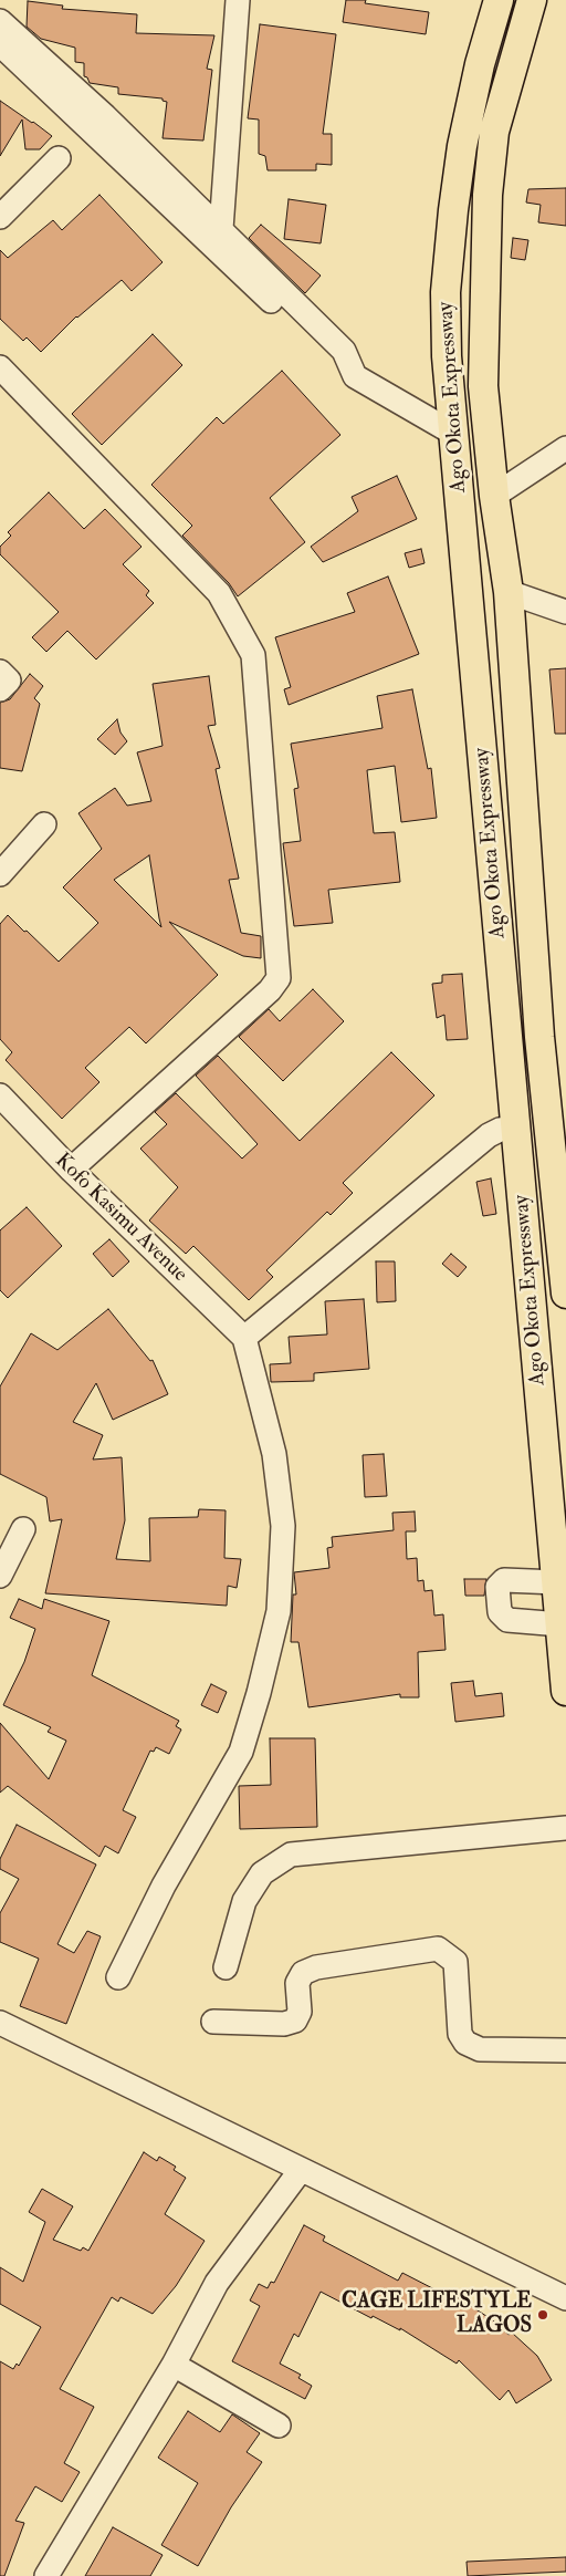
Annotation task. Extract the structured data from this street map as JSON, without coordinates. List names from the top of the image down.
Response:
{
  "streets": {
    "main road": ["Ago Okota Expressway"],
    "street": ["Kofo Kasimu Avenue"]
  },
  "places": ["CAGE LIFESTYLE LAGOS"]
}
